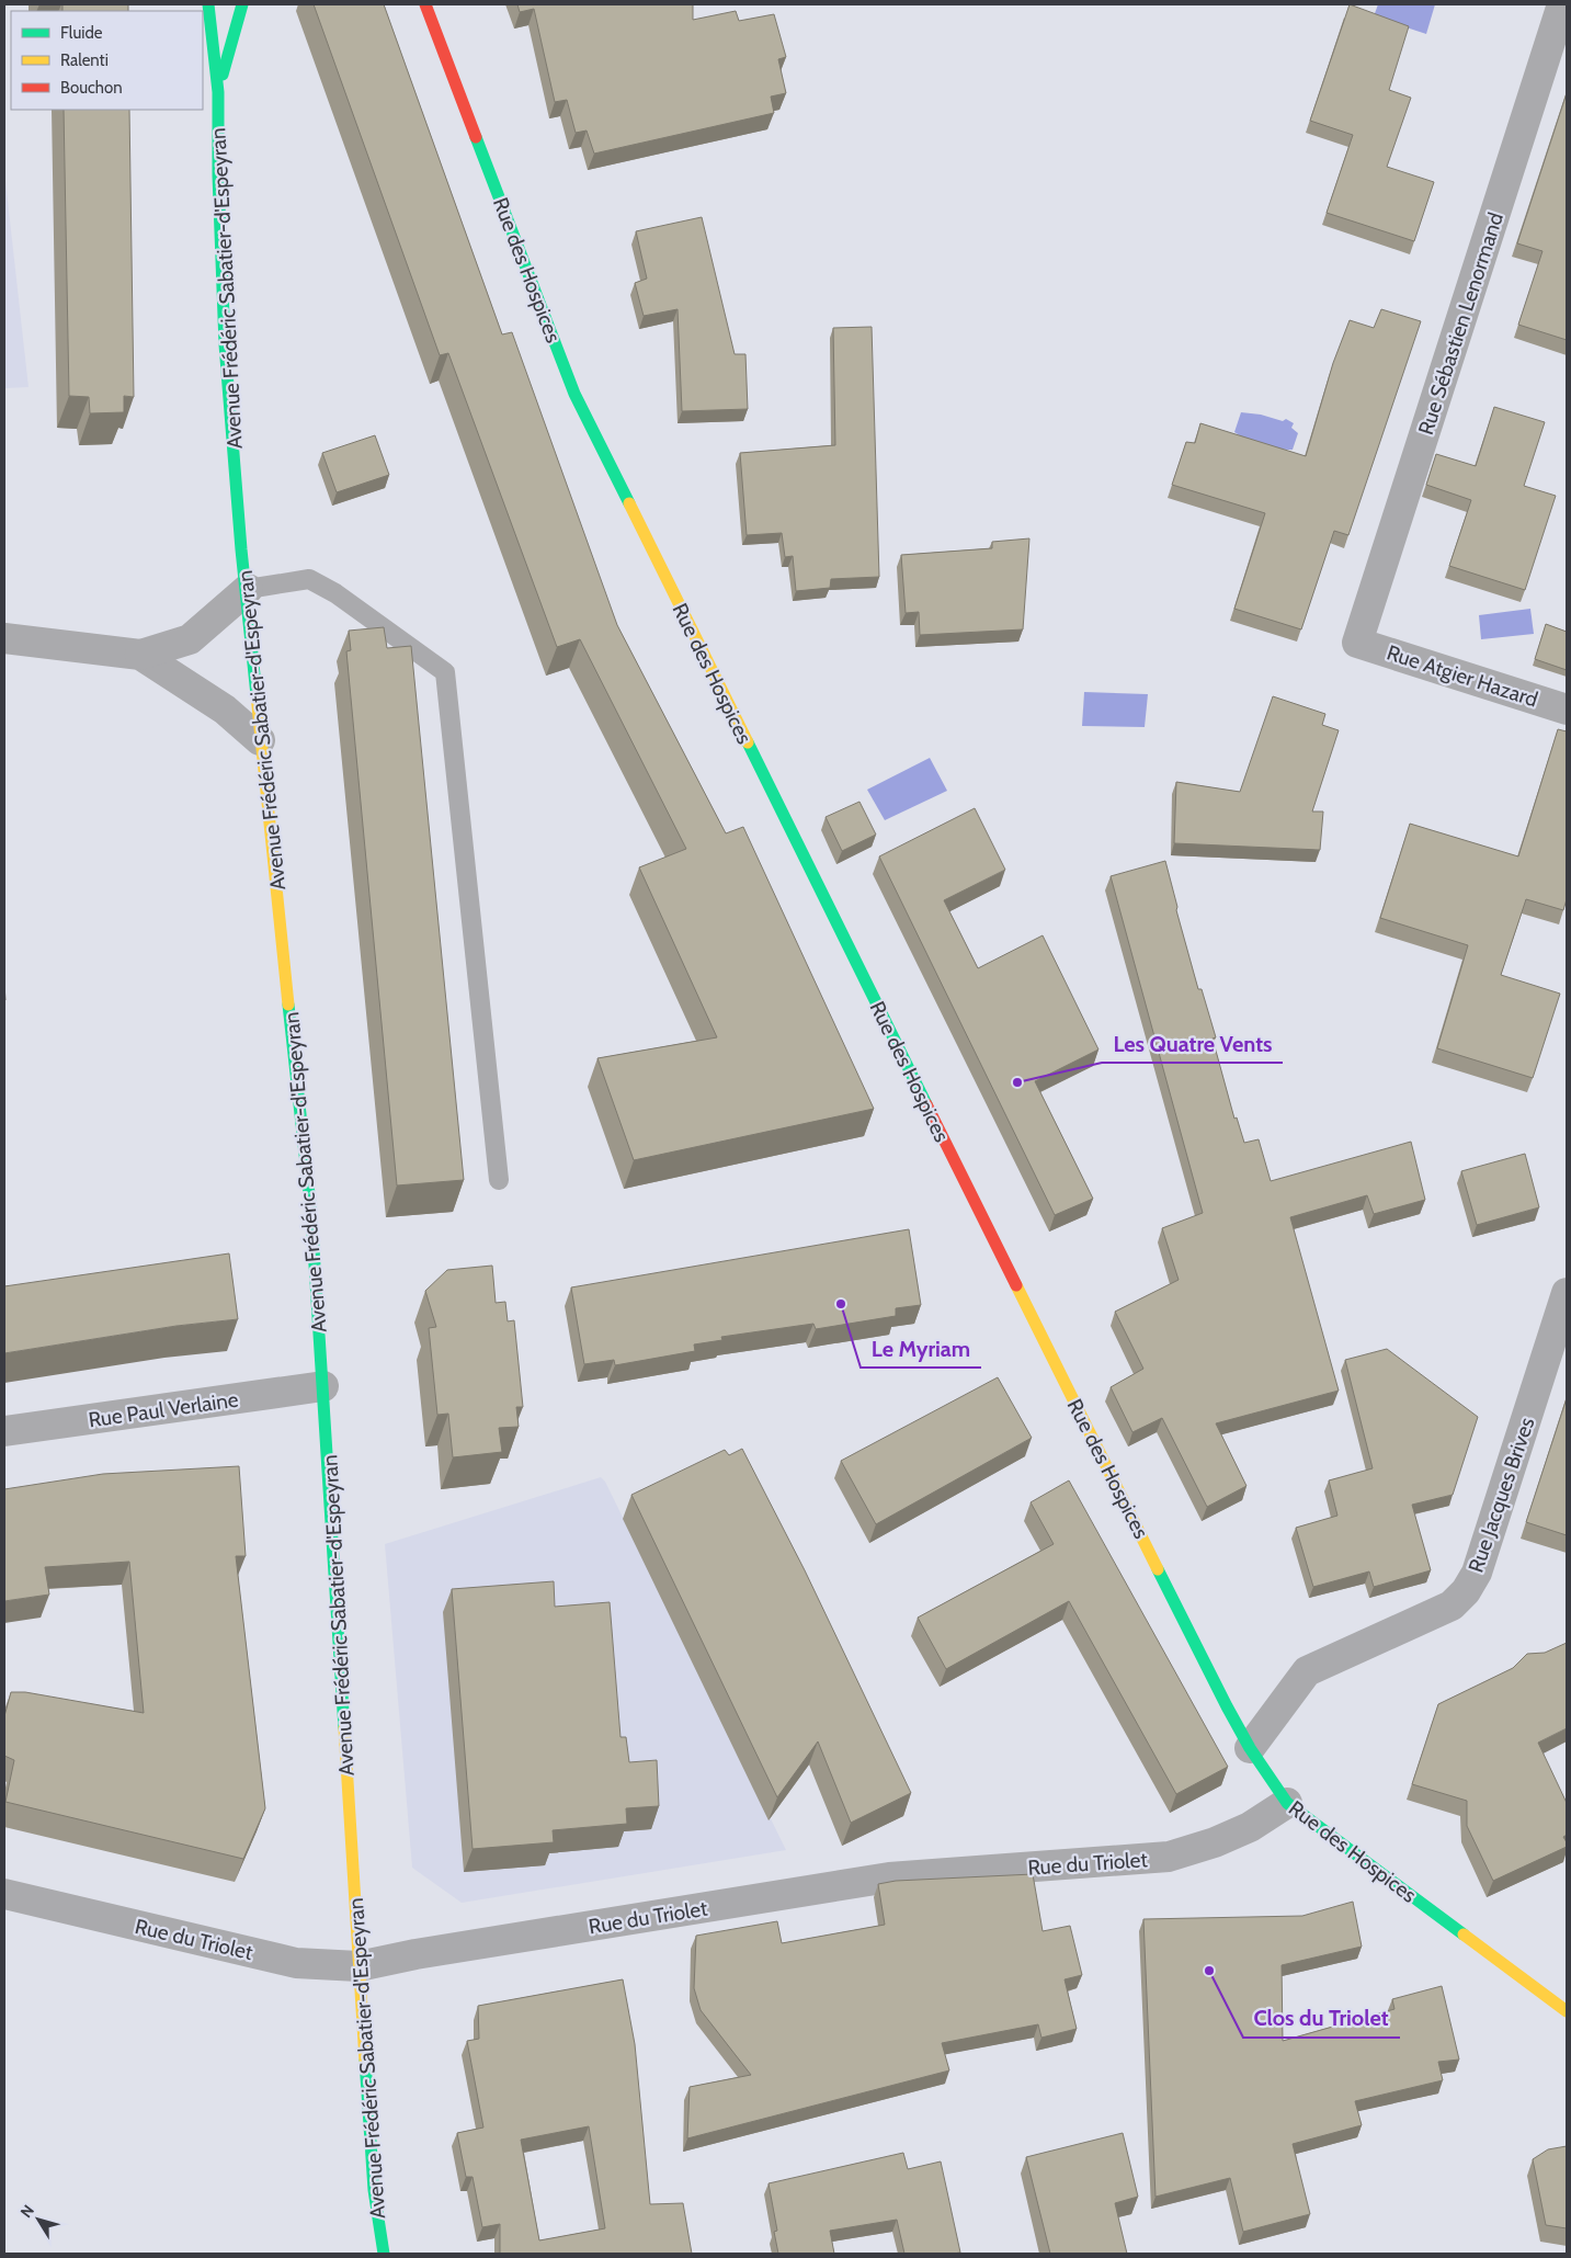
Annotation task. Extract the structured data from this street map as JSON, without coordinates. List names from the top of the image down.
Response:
{
  "streets": {
    "main road": ["Rue des Hospices", "Avenue Frédéric Sabatier-d'Espeyran"],
    "street": [
      "Rue Sébastien Lenormand",
      "Rue Atgier Hazard",
      "Rue Paul Verlaine",
      "Rue Jacques Brives",
      "Rue du Triolet"
    ]
  },
  "crossings": [
    ["Rue des Hospices", "Rue Jacques Brives"],
    ["Rue des Hospices", "Rue du Triolet"],
    ["Avenue Frédéric Sabatier-d'Espeyran", "Rue Paul Verlaine"],
    ["Avenue Frédéric Sabatier-d'Espeyran", "Rue du Triolet"],
    ["Rue Sébastien Lenormand", "Rue Atgier Hazard"]
  ],
  "places": ["Les Quatre Vents", "Le Myriam", "Clos du Triolet"],
  "legend": ["Fluide", "Ralenti", "Bouchon"],
  "north": "top left"
}
